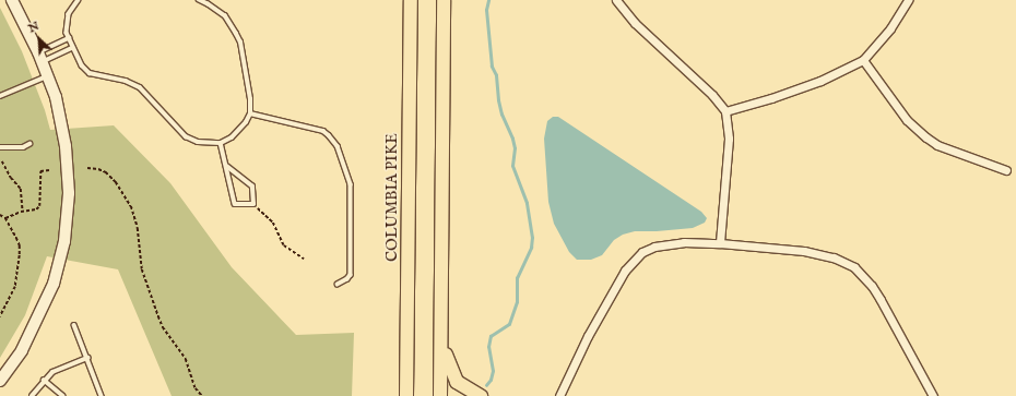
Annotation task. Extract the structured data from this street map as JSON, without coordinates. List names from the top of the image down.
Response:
{
  "streets": {
    "highway": ["COLUMBIA PIKE"]
  },
  "north": "top left"
}
